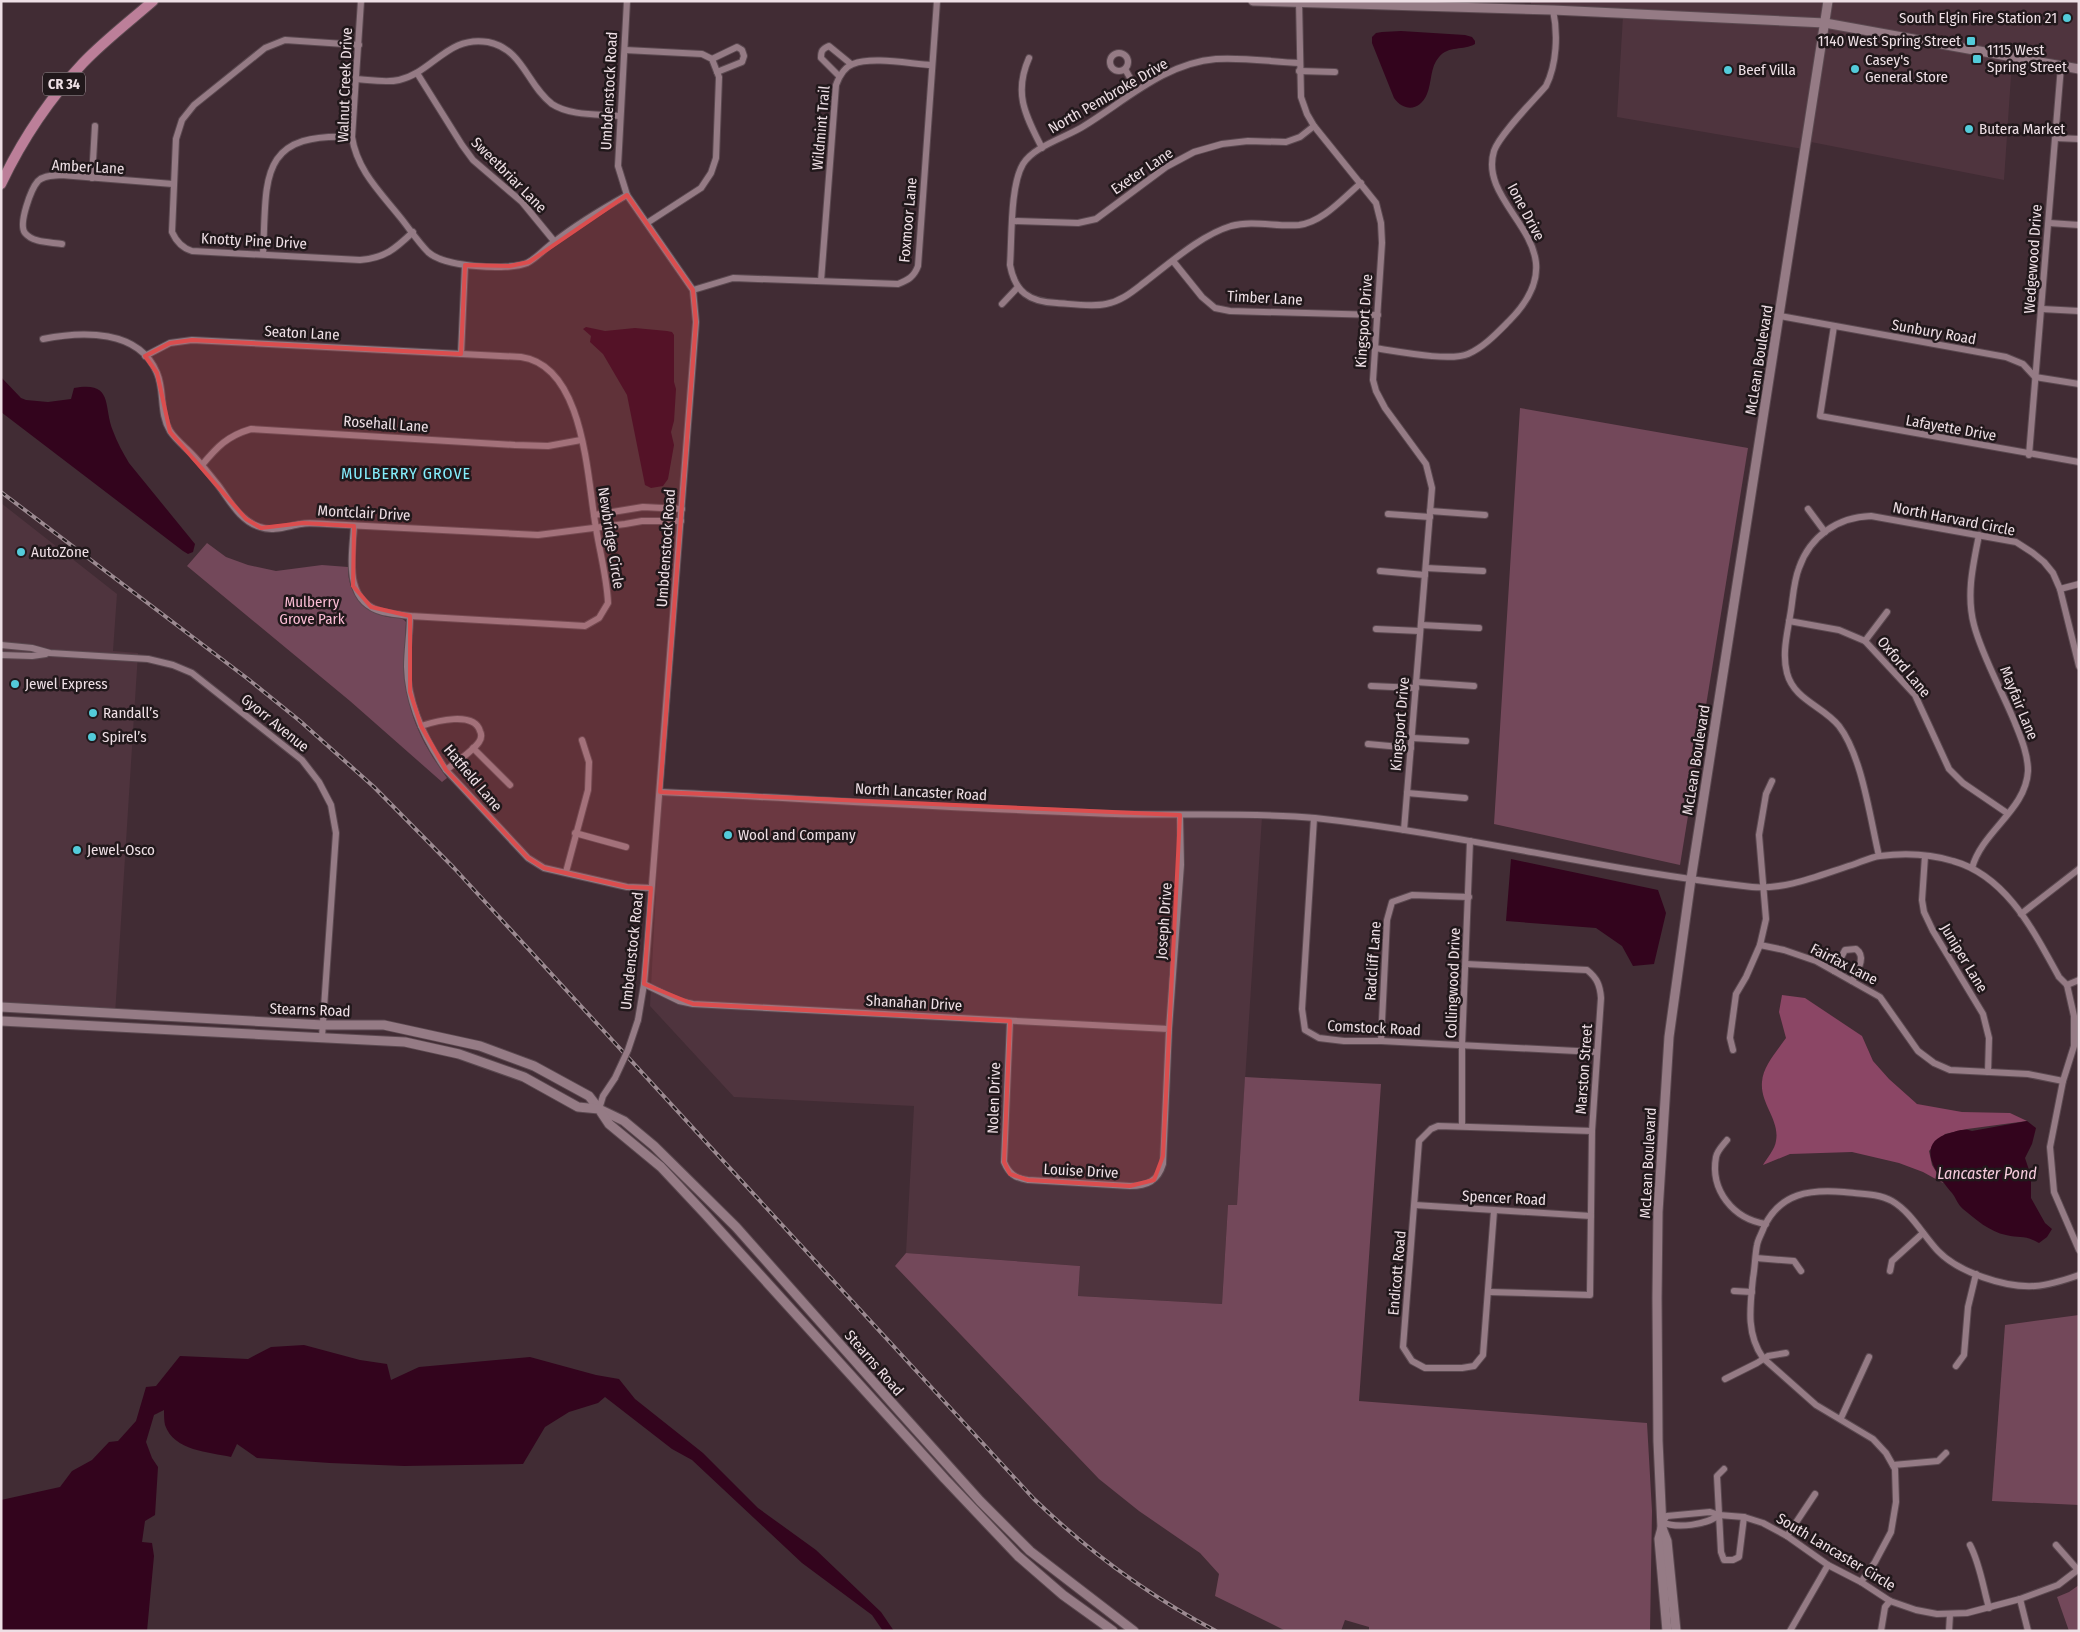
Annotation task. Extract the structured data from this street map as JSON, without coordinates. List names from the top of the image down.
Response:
{
  "streets": {
    "main road": ["CR 34", "McLean Boulevard", "Stearns Road"],
    "street": [
      "Walnut Creek Drive",
      "Umbdenstock Road",
      "North Pembroke Drive",
      "Wildmint Trail",
      "Amber Lane",
      "Exeter Lane",
      "Sweetbriar Lane",
      "Ione Drive",
      "Foxmoor Lane",
      "Knotty Pine Drive",
      "Wedgewood Drive",
      "Timber Lane",
      "Kingsport Drive",
      "Sunbury Road",
      "Seaton Lane",
      "Rosehall Lane",
      "Lafayette Drive",
      "Montclair Drive",
      "North Harvard Circle",
      "Newbridge Circle",
      "Oxford Lane",
      "Mayfair Lane",
      "Gyorr Avenue",
      "Hatfield Lane",
      "North Lancaster Road",
      "Joseph Drive",
      "Juniper Lane",
      "Radcliff Lane",
      "Fairfax Lane",
      "Collingwood Drive",
      "Shanahan Drive",
      "Comstock Road",
      "Marston Street",
      "Nolen Drive",
      "Louise Drive",
      "Spencer Road",
      "Endicott Road",
      "South Lancaster Circle"
    ]
  },
  "crossings": [
    ["Walnut Creek Drive", "Umbdenstock Road"],
    ["Walnut Creek Drive", "Sweetbriar Lane"],
    ["Walnut Creek Drive", "Knotty Pine Drive"],
    ["Umbdenstock Road", "Foxmoor Lane"],
    ["Umbdenstock Road", "Montclair Drive"],
    ["Umbdenstock Road", "Hatfield Lane"],
    ["Umbdenstock Road", "North Lancaster Road"],
    ["Umbdenstock Road", "Shanahan Drive"],
    ["Umbdenstock Road", "Stearns Road"],
    ["North Pembroke Drive", "Exeter Lane"],
    ["North Pembroke Drive", "Kingsport Drive"],
    ["Wildmint Trail", "Foxmoor Lane"],
    ["Amber Lane", "Knotty Pine Drive"],
    ["Exeter Lane", "Kingsport Drive"],
    ["Ione Drive", "Kingsport Drive"],
    ["Wedgewood Drive", "Sunbury Road"],
    ["Wedgewood Drive", "Lafayette Drive"],
    ["Timber Lane", "Kingsport Drive"],
    ["Kingsport Drive", "North Lancaster Road"],
    ["Sunbury Road", "McLean Boulevard"],
    ["Sunbury Road", "Lafayette Drive"],
    ["Seaton Lane", "Montclair Drive"],
    ["Seaton Lane", "Newbridge Circle"],
    ["McLean Boulevard", "North Lancaster Road"],
    ["McLean Boulevard", "South Lancaster Circle"],
    ["Rosehall Lane", "Montclair Drive"],
    ["Rosehall Lane", "Newbridge Circle"],
    ["Montclair Drive", "Newbridge Circle"],
    ["North Harvard Circle", "Mayfair Lane"],
    ["Newbridge Circle", "Hatfield Lane"],
    ["Oxford Lane", "Mayfair Lane"],
    ["Mayfair Lane", "North Lancaster Road"],
    ["Gyorr Avenue", "Stearns Road"],
    ["North Lancaster Road", "Joseph Drive"],
    ["North Lancaster Road", "Juniper Lane"],
    ["North Lancaster Road", "Collingwood Drive"],
    ["North Lancaster Road", "Comstock Road"],
    ["Joseph Drive", "Shanahan Drive"],
    ["Joseph Drive", "Louise Drive"],
    ["Juniper Lane", "Fairfax Lane"],
    ["Radcliff Lane", "Collingwood Drive"],
    ["Radcliff Lane", "Comstock Road"],
    ["Collingwood Drive", "Comstock Road"],
    ["Collingwood Drive", "Marston Street"],
    ["Collingwood Drive", "Endicott Road"],
    ["Shanahan Drive", "Nolen Drive"],
    ["Shanahan Drive", "Louise Drive"],
    ["Comstock Road", "Marston Street"],
    ["Marston Street", "Spencer Road"],
    ["Marston Street", "Endicott Road"],
    ["Nolen Drive", "Louise Drive"],
    ["Spencer Road", "Endicott Road"]
  ],
  "districts": ["MULBERRY GROVE"],
  "water": ["Lancaster Pond"],
  "parks": ["Mulberry Grove Park"],
  "places": {
    "other": [
      "South Elgin Fire Station 21",
      "Casey's General Store",
      "Beef Villa",
      "Butera Market",
      "AutoZone",
      "Jewel Express",
      "Randall’s",
      "Spirel’s",
      "Wool and Company",
      "Jewel-Osco"
    ],
    "transit": ["1140 West Spring Street", "1115 West Spring Street"]
  }
}
